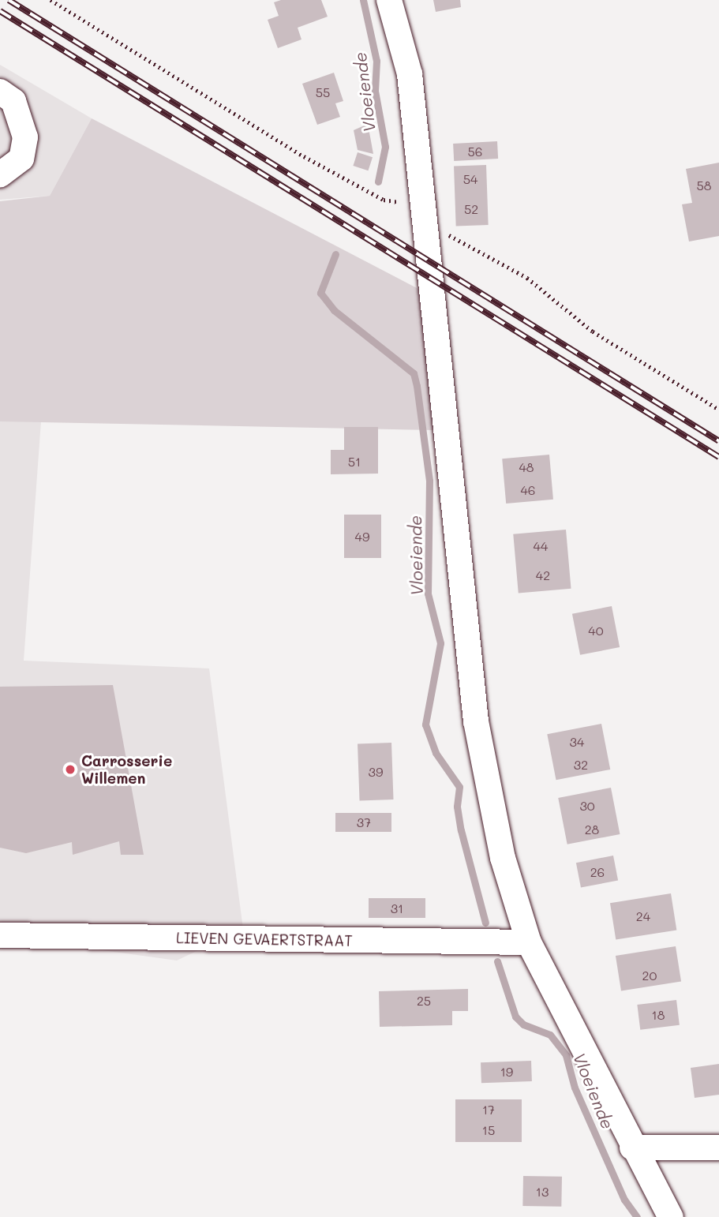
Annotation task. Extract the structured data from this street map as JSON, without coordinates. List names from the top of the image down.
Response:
{
  "streets": {
    "street": ["LIEVEN GEVAERTSTRAAT"]
  },
  "water": ["Vloeiende"],
  "places": ["Carrosserie Willemen"],
  "house_numbers": [
    "55",
    "56",
    "54",
    "58",
    "52",
    "51",
    "48",
    "46",
    "49",
    "44",
    "42",
    "40",
    "34",
    "32",
    "39",
    "30",
    "37",
    "28",
    "26",
    "31",
    "24",
    "20",
    "25",
    "18",
    "19",
    "17",
    "15",
    "13"
  ]
}
